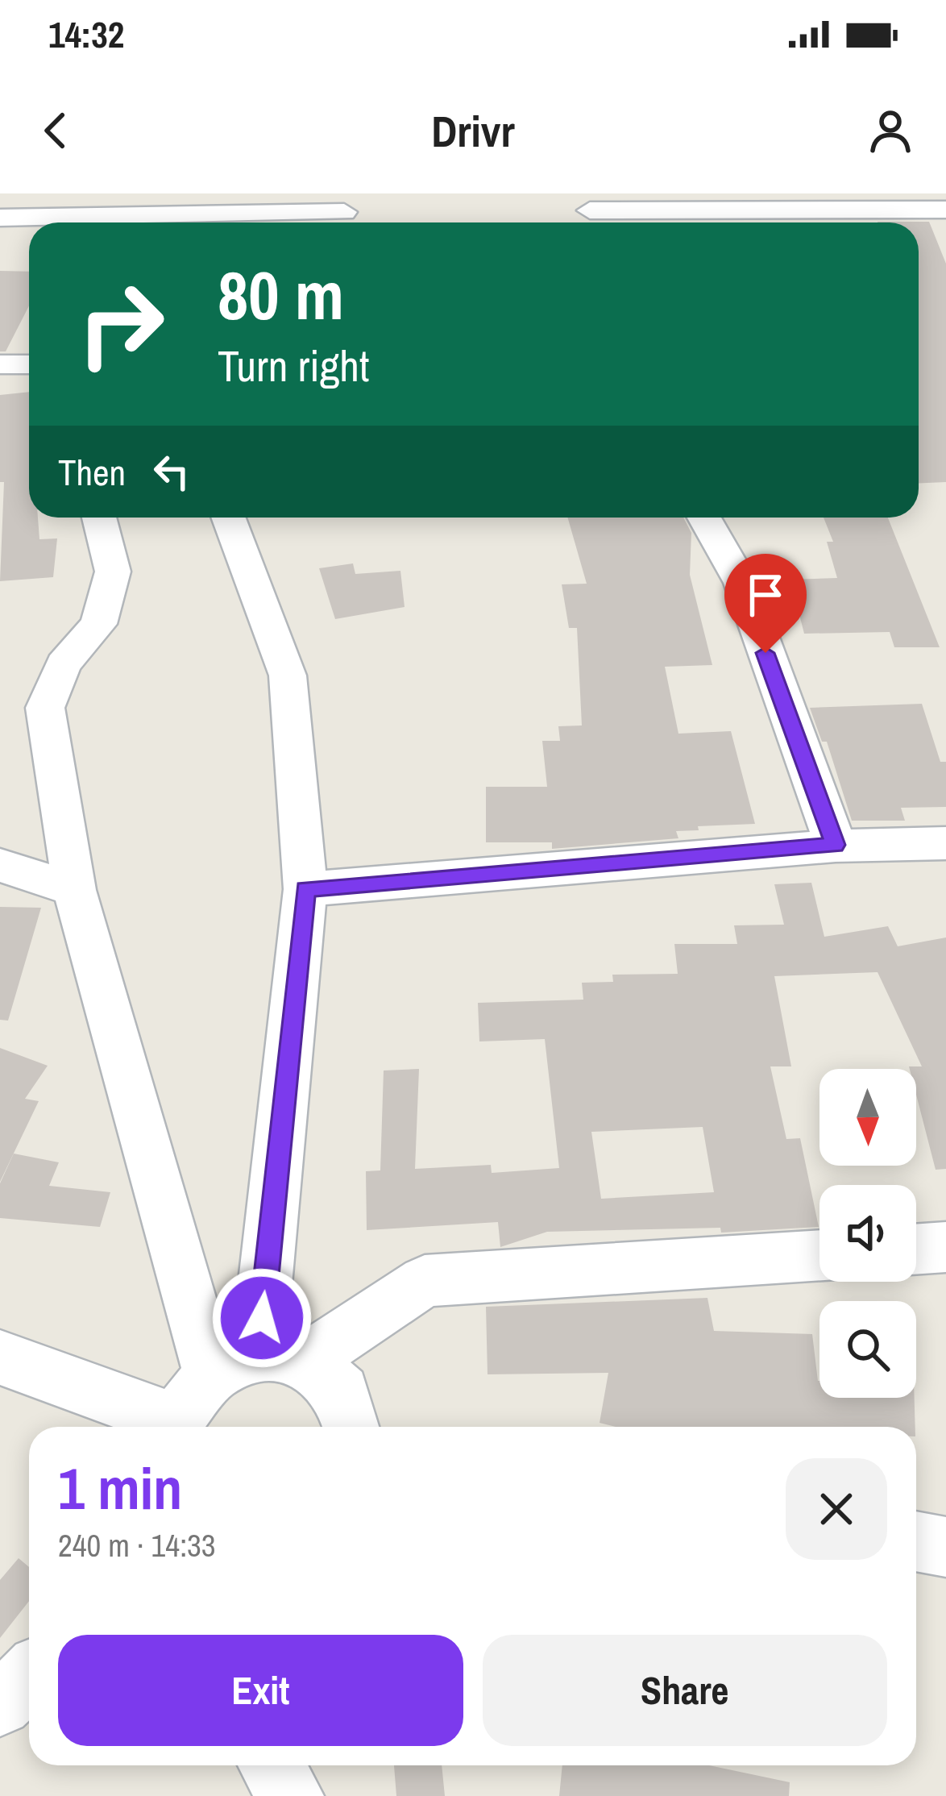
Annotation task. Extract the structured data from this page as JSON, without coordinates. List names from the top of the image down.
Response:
{
  "north": "bottom",
  "page": {
    "status": "14:32",
    "header": "Drivr",
    "turn": ["80 m", "Turn right"],
    "then": "Then",
    "heading": ["1 min", "240 m · 14:33"],
    "buttons": ["Exit", "Share"]
  }
}
